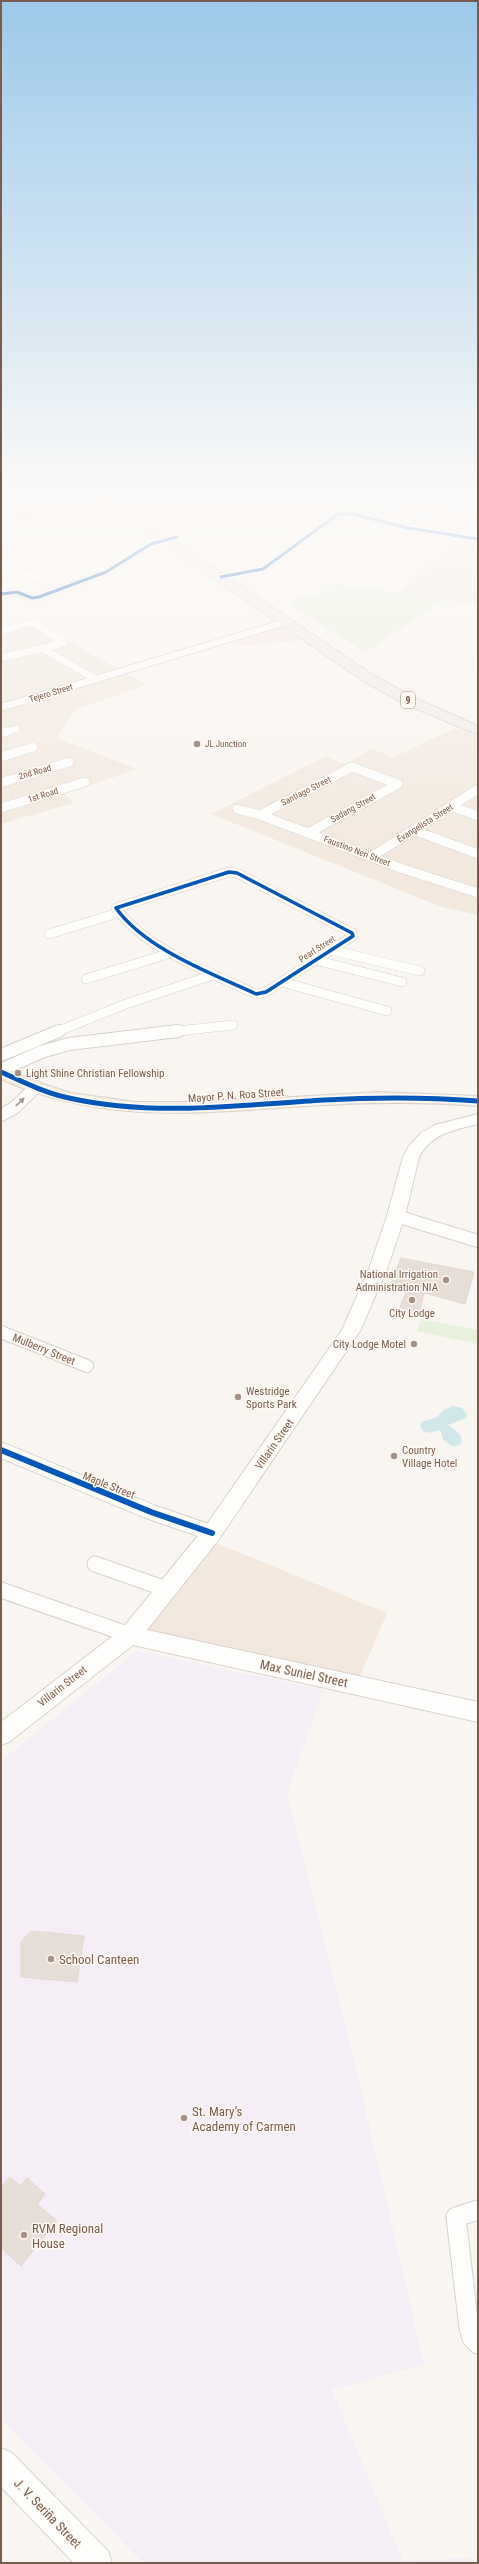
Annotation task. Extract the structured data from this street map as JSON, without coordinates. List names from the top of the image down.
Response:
{
  "streets": {
    "highway": ["9"],
    "main road": [
      "Tejero Street",
      "Mayor P. N. Roa Street",
      "Villarin Street",
      "Max Suniel Street",
      "J. V. Seriña Street"
    ],
    "street": [
      "2nd Road",
      "Santiago Street",
      "1st Road",
      "Sadang Street",
      "Evangelista Street",
      "Faustino Neri Street",
      "Pearl Street",
      "Mulberry Street",
      "Maple Street"
    ]
  },
  "crossings": [
    ["Tejero Street", "9"],
    ["Santiago Street", "Sadang Street"],
    ["Santiago Street", "Faustino Neri Street"],
    ["Sadang Street", "Faustino Neri Street"],
    ["Evangelista Street", "Faustino Neri Street"],
    ["Villarin Street", "Maple Street"],
    ["Villarin Street", "Max Suniel Street"]
  ],
  "places": [
    "JL Junction",
    "Light Shine Christian Fellowship",
    "National Irrigation Administration NIA",
    "City Lodge",
    "City Lodge Motel",
    "Westridge Sports Park",
    "Country Village Hotel",
    "School Canteen",
    "St. Mary’s Academy of Carmen",
    "RVM Regional House"
  ]
}
